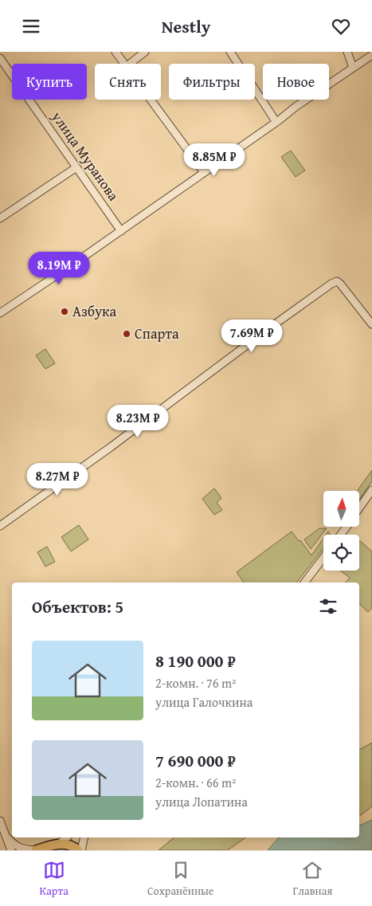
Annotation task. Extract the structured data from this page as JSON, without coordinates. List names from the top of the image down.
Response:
{
  "streets": {
    "street": ["улица Муранова"]
  },
  "places": ["Азбука", "Спарта"],
  "north": "top",
  "page": {
    "header": "Nestly",
    "chip": [
      "Купить",
      "Снять",
      "Фильтры",
      "Новое"
    ],
    "price": [
      "8.85M ₽",
      "8.19M ₽",
      "7.69M ₽",
      "8.23M ₽",
      "8.27M ₽"
    ],
    "heading": "Объектов: 5",
    "list": [
      {
        "name": "8 190 000 ₽",
        "note": "2-комн. · 76 m² · улица Галочкина"
      },
      {
        "name": "7 690 000 ₽",
        "note": "2-комн. · 66 m² · улица Лопатина"
      }
    ],
    "tabs": ["Карта", "Сохранённые", "Главная"]
  }
}
